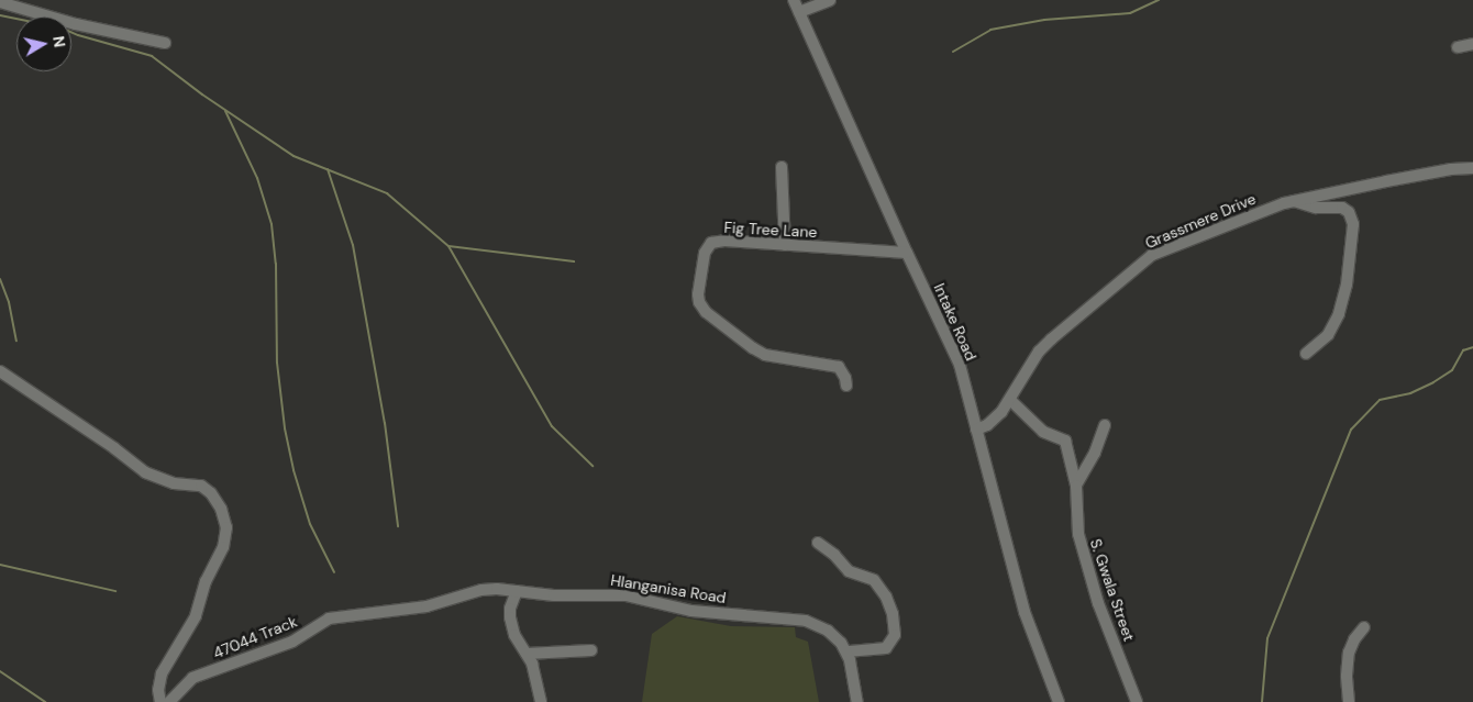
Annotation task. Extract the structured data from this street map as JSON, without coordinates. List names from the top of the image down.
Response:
{
  "streets": {
    "street": [
      "Grassmere Drive",
      "Fig Tree Lane",
      "Intake Road",
      "Hlanganisa Road",
      "S. Gwala Street",
      "47044 Track"
    ]
  },
  "crossings": [
    ["Grassmere Drive", "Intake Road"],
    ["Fig Tree Lane", "Intake Road"],
    ["Hlanganisa Road", "47044 Track"]
  ],
  "north": "right"
}
